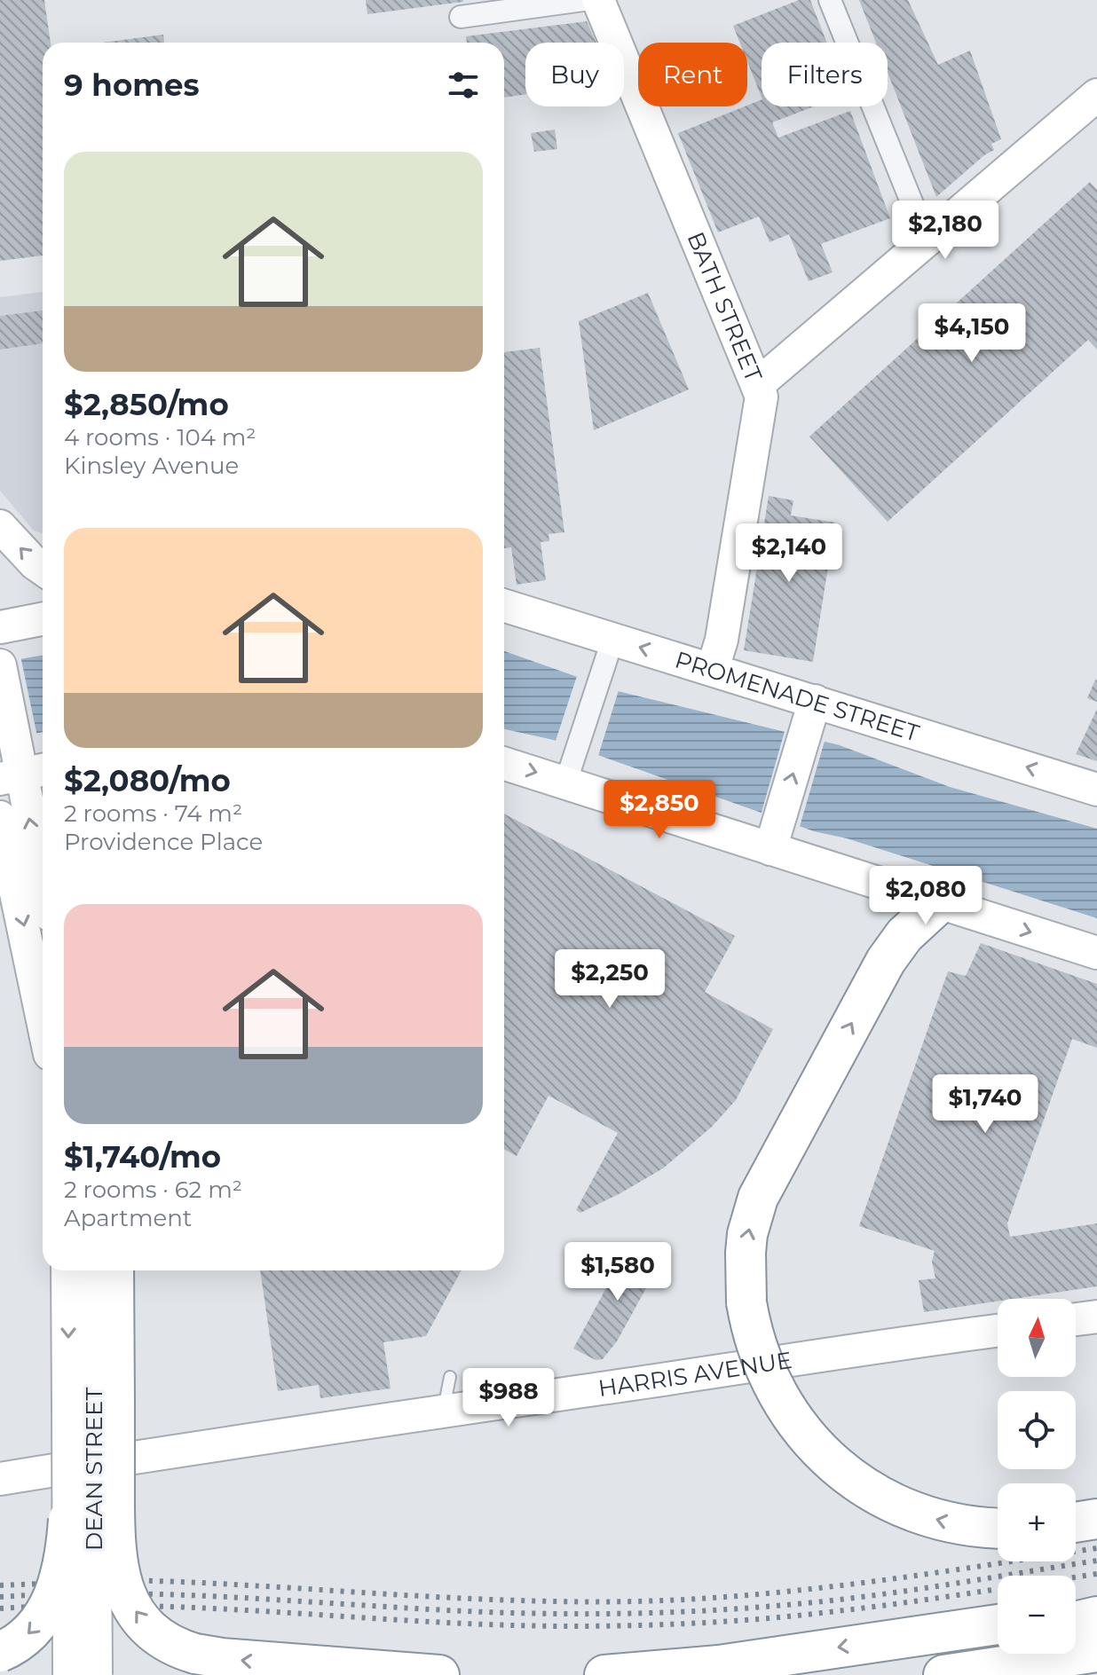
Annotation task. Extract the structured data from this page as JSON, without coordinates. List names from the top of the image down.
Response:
{
  "streets": {
    "main road": [
      "BATH STREET",
      "PROMENADE STREET",
      "HARRIS AVENUE",
      "DEAN STREET"
    ]
  },
  "crossings": [
    ["BATH STREET", "PROMENADE STREET"]
  ],
  "north": "top",
  "page": {
    "chip": ["Buy", "Rent", "Filters"],
    "heading": "9 homes",
    "list": [
      {
        "name": "$2,850/mo",
        "note": "4 rooms · 104 m² · Kinsley Avenue"
      },
      {
        "name": "$2,080/mo",
        "note": "2 rooms · 74 m² · Providence Place"
      },
      {
        "name": "$1,740/mo",
        "note": "2 rooms · 62 m² · Apartment"
      }
    ],
    "price": [
      "$2,180",
      "$4,150",
      "$2,140",
      "$2,850",
      "$2,080",
      "$2,250",
      "$1,740",
      "$1,580",
      "$988"
    ],
    "map_buttons": ["+", "−"]
  }
}
